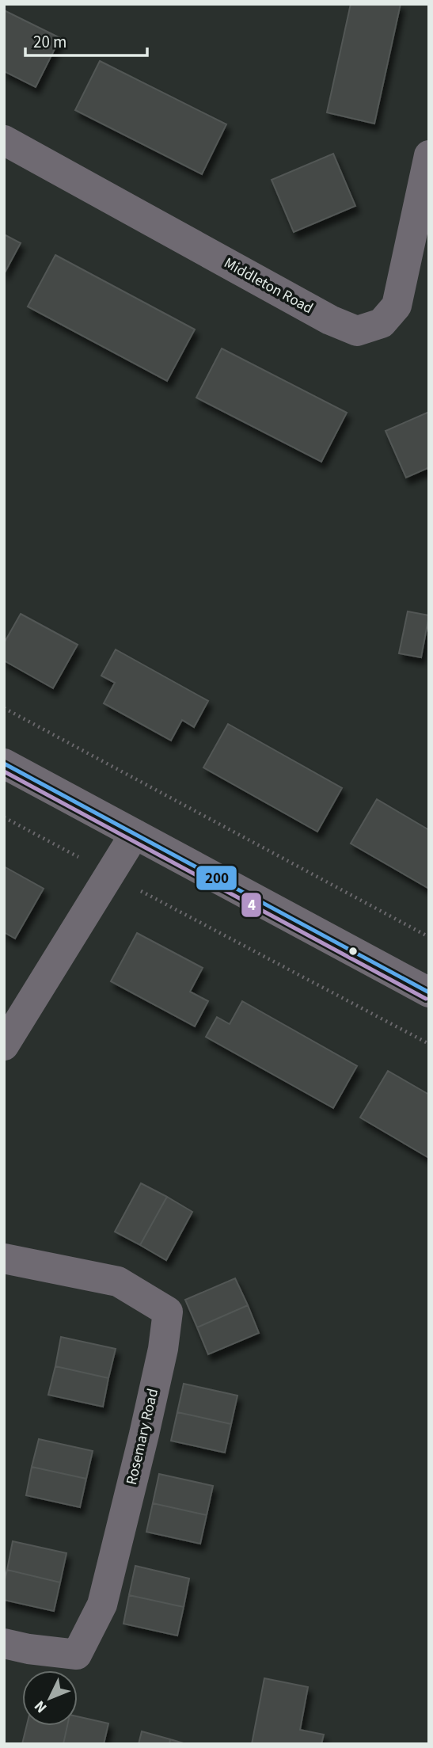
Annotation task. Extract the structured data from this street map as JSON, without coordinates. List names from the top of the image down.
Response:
{
  "streets": {
    "street": ["Middleton Road", "Rosemary Road"]
  },
  "lines": ["transit line 200", "transit line 4"],
  "scale_bar": "20 m",
  "north": "bottom left"
}
